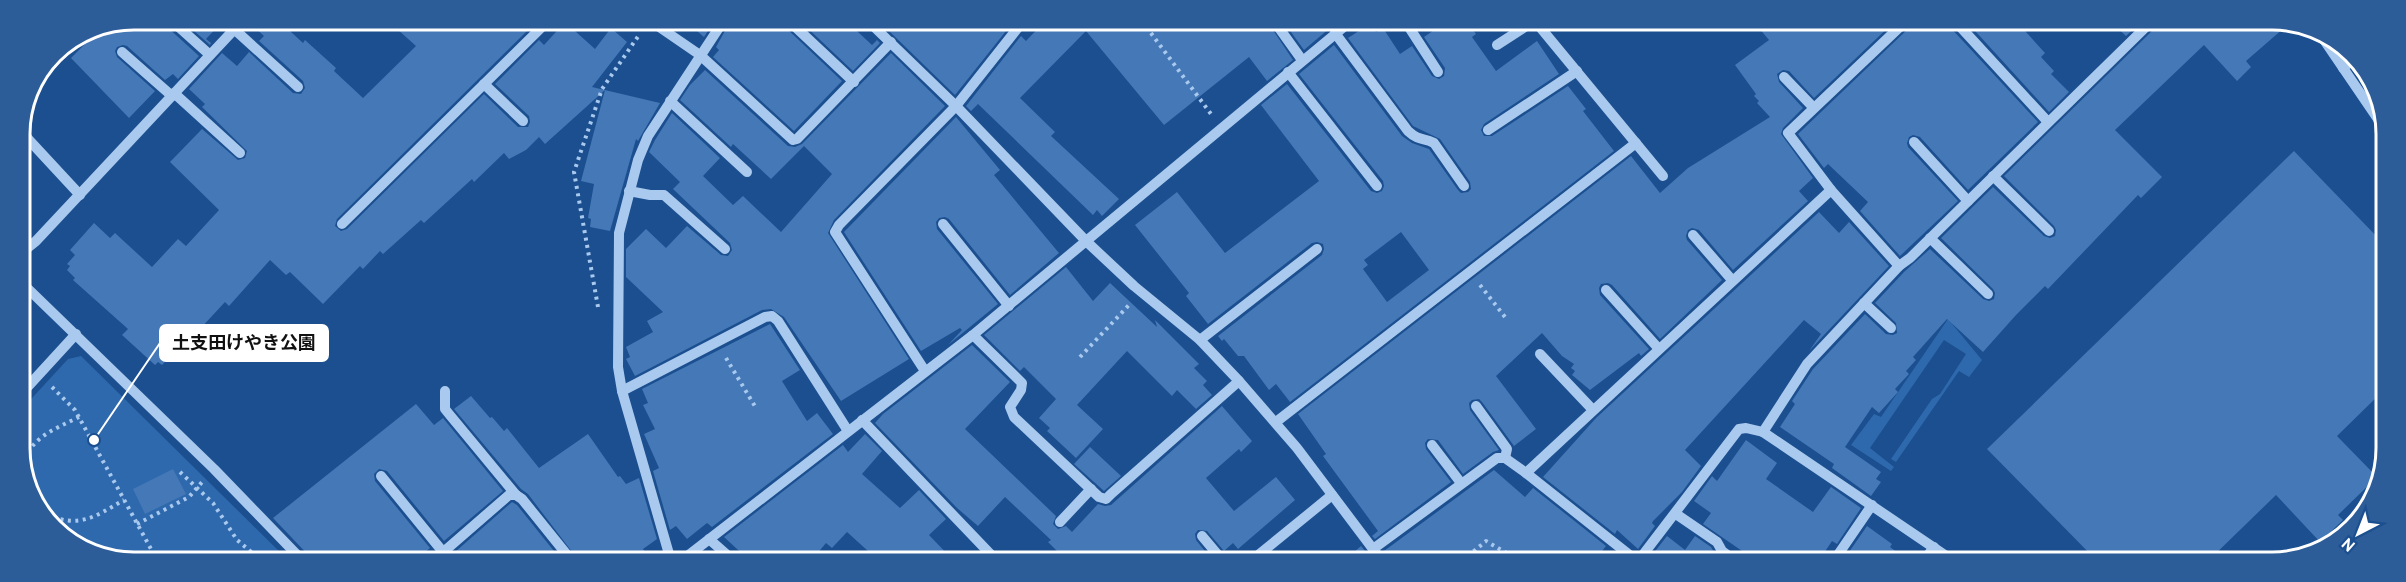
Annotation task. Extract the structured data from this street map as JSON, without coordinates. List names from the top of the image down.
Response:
{
  "places": ["土支田けやき公園"],
  "north": "bottom left"
}
